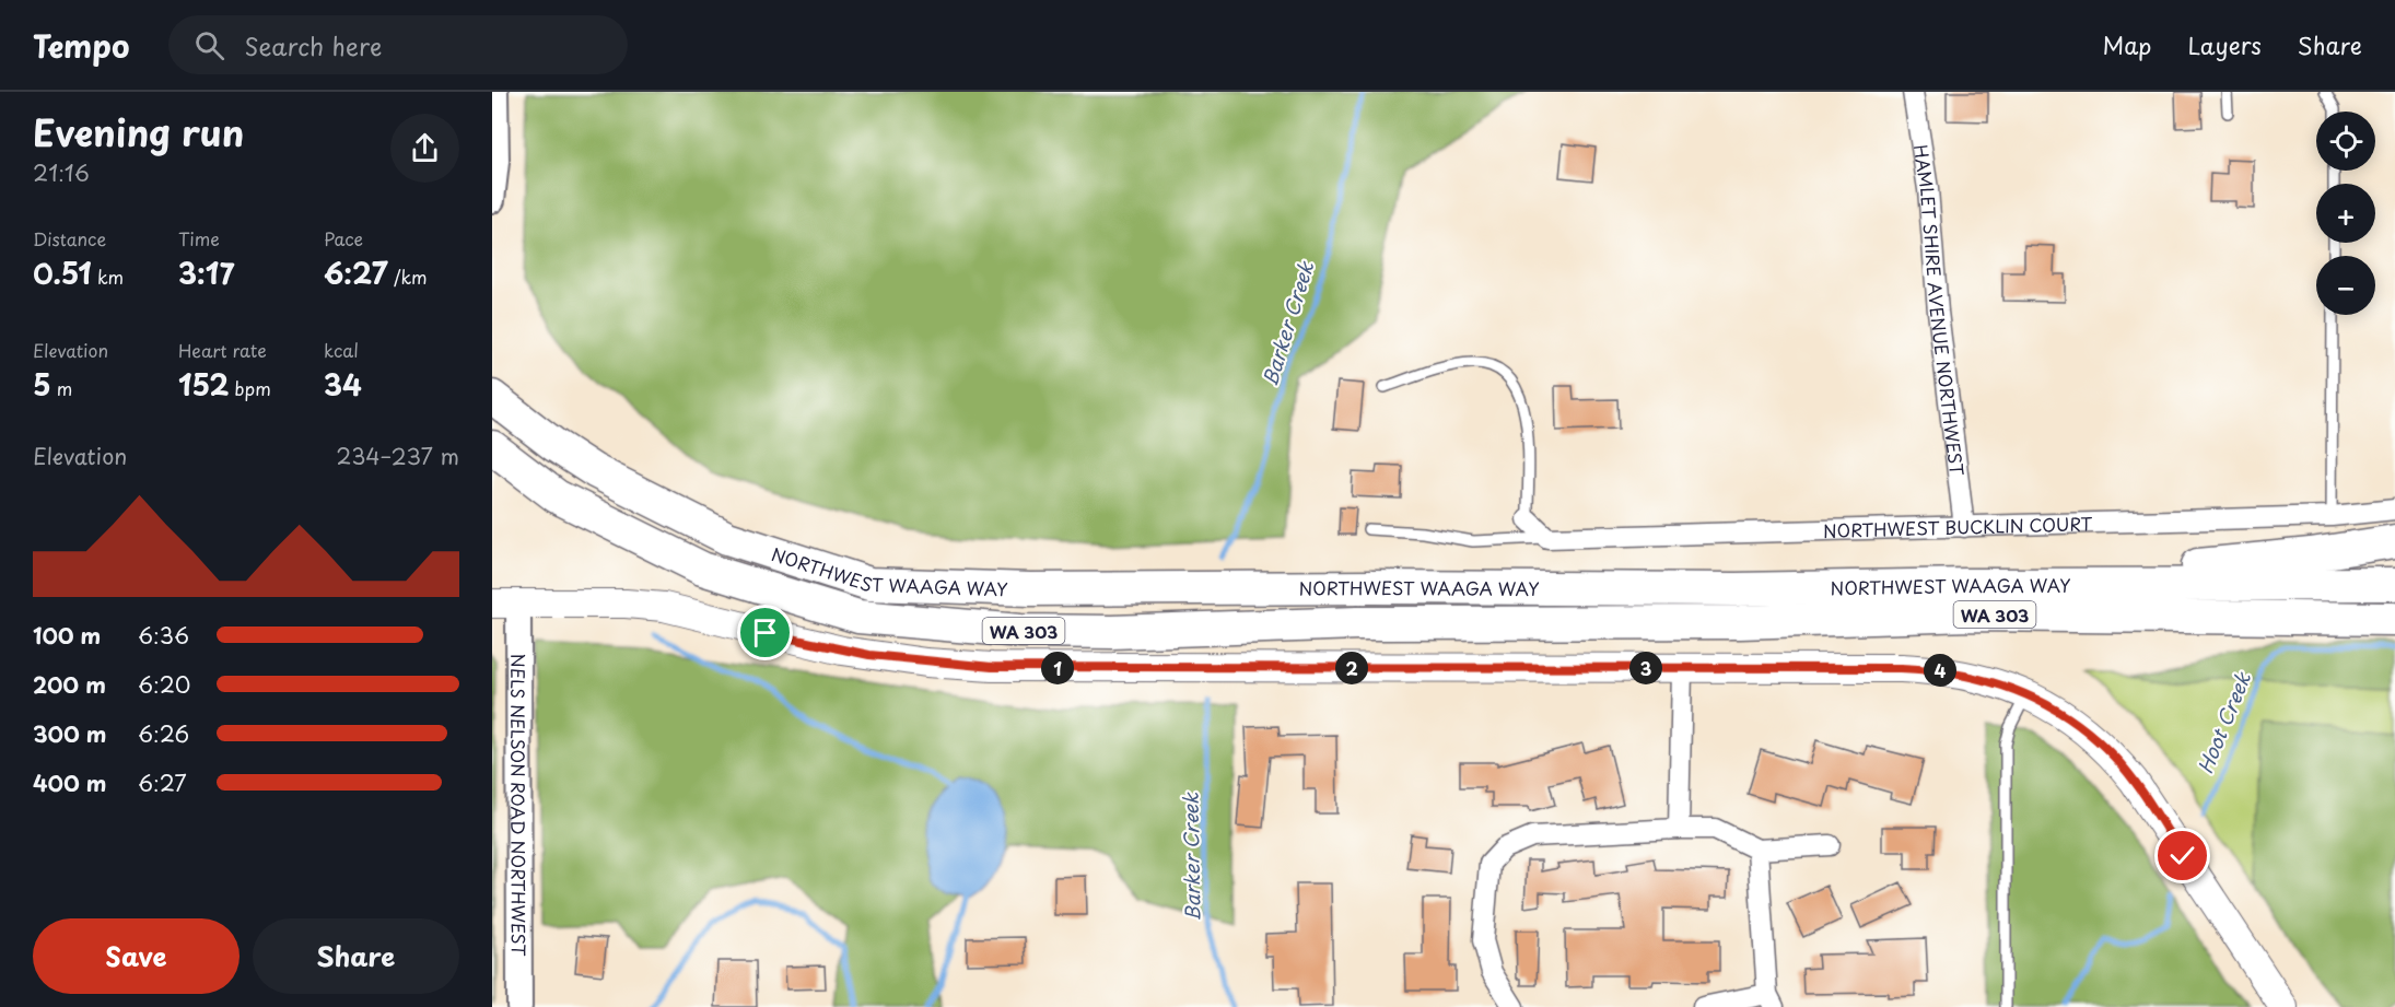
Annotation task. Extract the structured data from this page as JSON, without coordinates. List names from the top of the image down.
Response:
{
  "streets": {
    "highway": ["NORTHWEST WAAGA WAY", "WA 303"],
    "street": ["HAMLET SHIRE AVENUE NORTHWEST", "NORTHWEST BUCKLIN COURT", "NELS NELSON ROAD NORTHWEST"]
  },
  "crossings": [
    ["HAMLET SHIRE AVENUE NORTHWEST", "NORTHWEST BUCKLIN COURT"]
  ],
  "water": ["Barker Creek", "Hoot Creek"],
  "page": {
    "header": "Tempo",
    "search": "Search here",
    "nav": ["Map", "Layers", "Share"],
    "heading": ["Evening run", "21:16"],
    "map_buttons": ["+", "−"],
    "stats": [
      ["Distance", "0.51 km"],
      ["Time", "3:17"],
      ["Pace", "6:27 /km"],
      ["Elevation", "5 m"],
      ["Heart rate", "152 bpm"],
      ["kcal", "34"]
    ],
    "chart": ["Elevation", "234–237 m"],
    "list": [
      {
        "name": "100 m",
        "note": "6:36"
      },
      {
        "name": "200 m",
        "note": "6:20"
      },
      {
        "name": "300 m",
        "note": "6:26"
      },
      {
        "name": "400 m",
        "note": "6:27"
      }
    ],
    "pins": [
      "1",
      "2",
      "3",
      "4"
    ],
    "buttons": ["Save", "Share"]
  }
}
